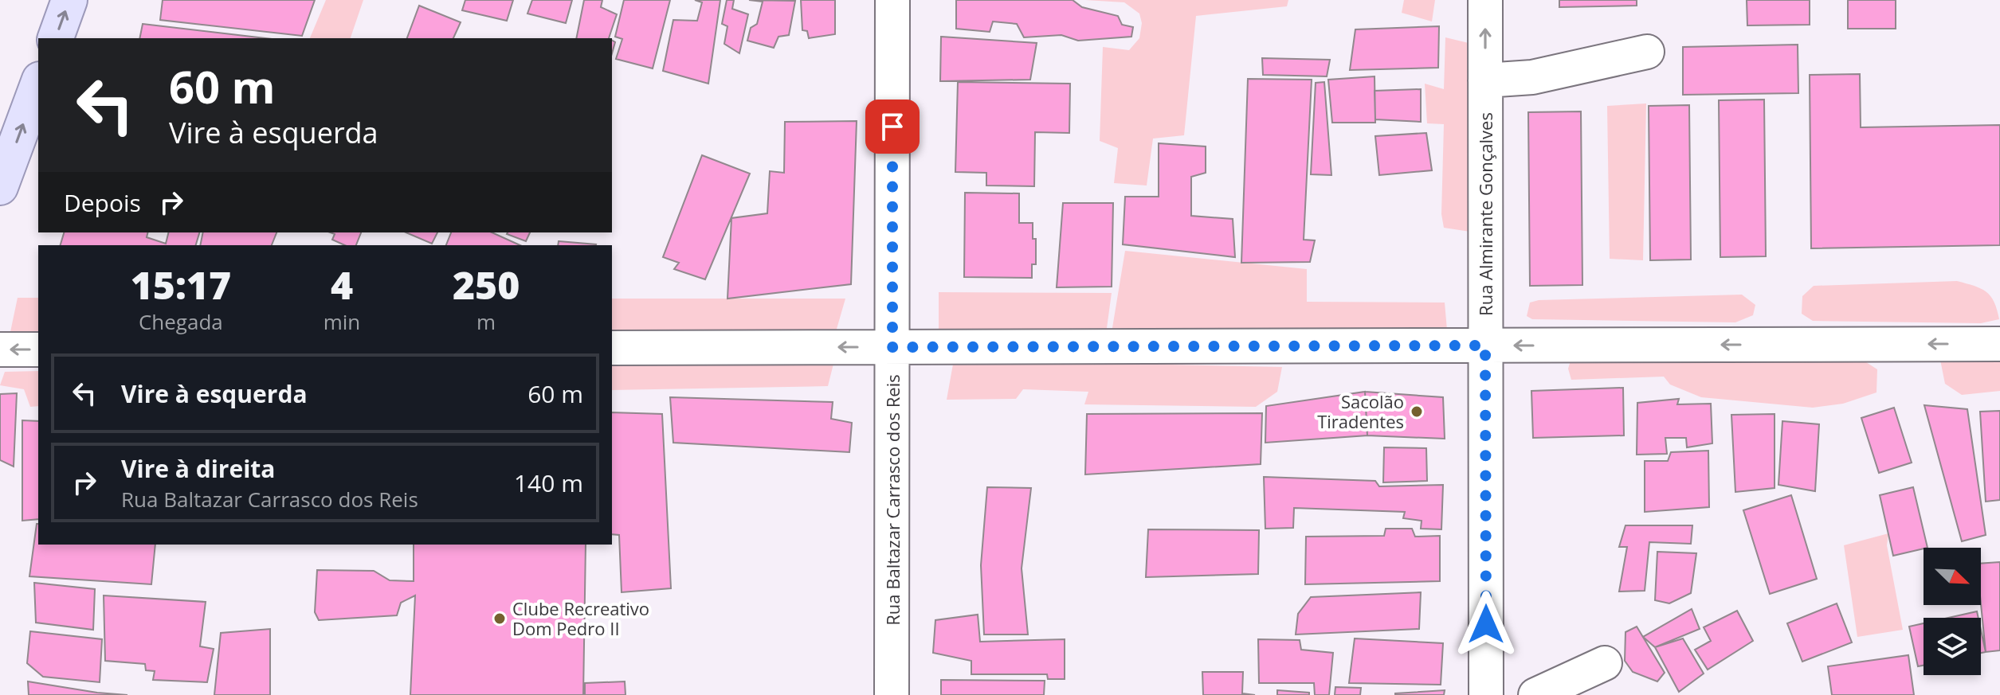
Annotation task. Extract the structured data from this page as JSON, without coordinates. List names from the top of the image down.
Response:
{
  "streets": {
    "street": ["Rua Almirante Gonçalves", "Rua Baltazar Carrasco dos Reis"]
  },
  "places": ["Sacolão Tiradentes", "Clube Recreativo Dom Pedro II"],
  "north": "bottom right",
  "page": {
    "turn": ["60 m", "Vire à esquerda"],
    "then": "Depois",
    "eta": [
      "15:17",
      "Chegada",
      "4",
      "min",
      "250",
      "m"
    ],
    "list": [
      {
        "name": "Vire à esquerda",
        "value": "60 m"
      },
      {
        "name": "Vire à direita",
        "note": "Rua Baltazar Carrasco dos Reis",
        "value": "140 m"
      }
    ]
  }
}
